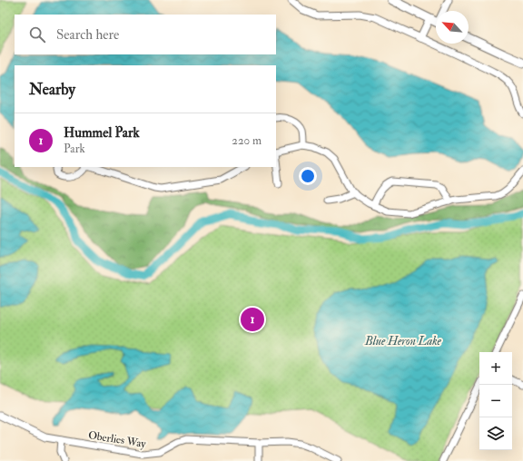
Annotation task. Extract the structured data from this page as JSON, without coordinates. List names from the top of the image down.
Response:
{
  "streets": {
    "street": ["Oberlies Way"]
  },
  "water": ["Blue Heron Lake"],
  "north": "top left",
  "page": {
    "search": "Search here",
    "heading": "Nearby",
    "list": [
      {
        "mark": "1",
        "name": "Hummel Park",
        "note": "Park",
        "value": "220 m"
      }
    ],
    "pins": "1",
    "map_buttons": ["+", "−"]
  }
}
